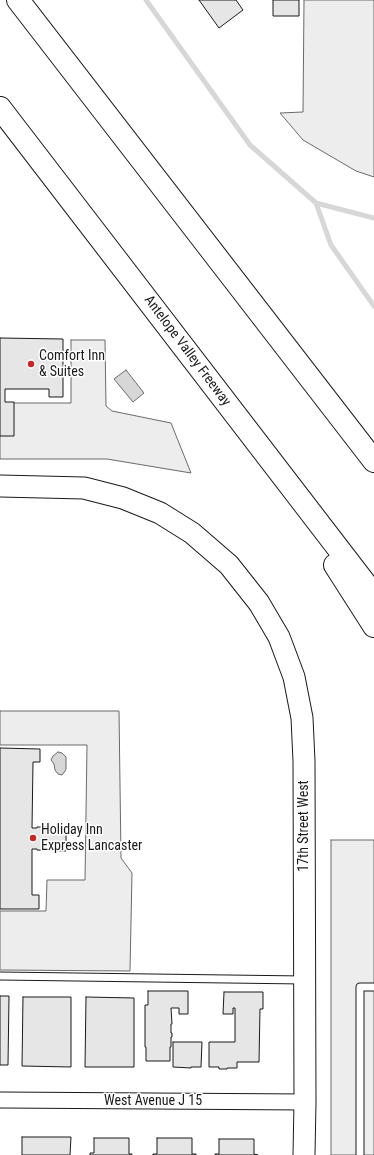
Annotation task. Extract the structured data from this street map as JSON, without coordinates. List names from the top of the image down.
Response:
{
  "streets": {
    "highway": ["Antelope Valley Freeway"],
    "street": ["17th Street West", "West Avenue J 15"]
  },
  "crossings": [
    ["17th Street West", "West Avenue J 15"]
  ],
  "places": ["Comfort Inn & Suites", "Holiday Inn Express Lancaster"]
}
